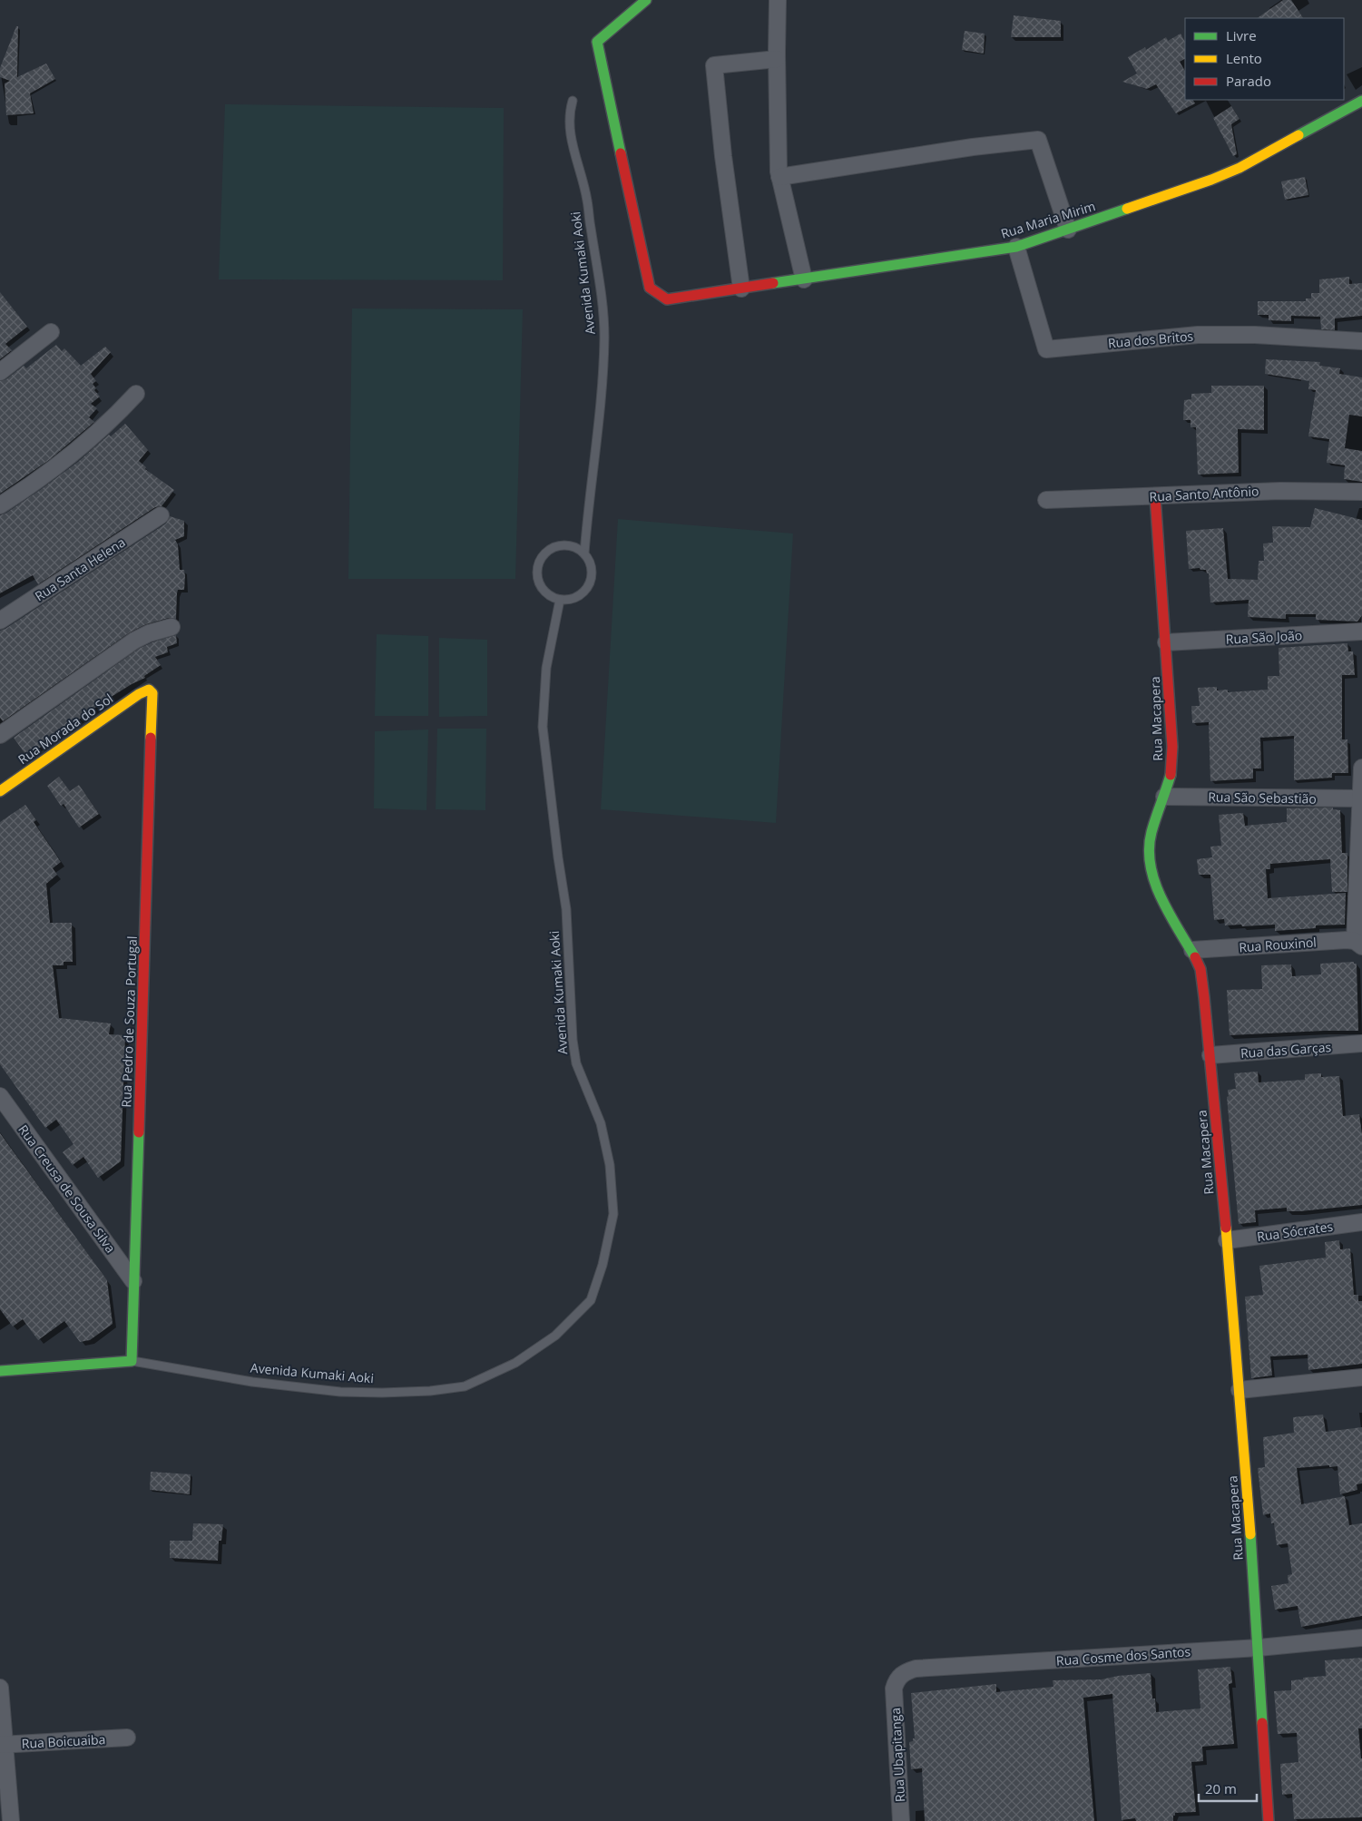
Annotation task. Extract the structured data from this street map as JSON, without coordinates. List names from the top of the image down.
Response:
{
  "streets": {
    "street": [
      "Rua Maria Mirim",
      "Avenida Kumaki Aoki",
      "Rua dos Britos",
      "Rua Santo Antônio",
      "Rua Santa Helena",
      "Rua São João",
      "Rua Macapera",
      "Rua Morada do Sol",
      "Rua São Sebastião",
      "Rua Rouxinol",
      "Rua Pedro de Souza Portugal",
      "Rua das Garças",
      "Rua Creusa de Sousa Silva",
      "Rua Sócrates",
      "Rua Cosme dos Santos",
      "Rua Boicuaiba",
      "Rua Ubapitanga"
    ]
  },
  "crossings": [
    ["Rua Maria Mirim", "Rua dos Britos"],
    ["Avenida Kumaki Aoki", "Rua Pedro de Souza Portugal"],
    ["Rua Santo Antônio", "Rua Macapera"],
    ["Rua São João", "Rua Macapera"],
    ["Rua Macapera", "Rua São Sebastião"],
    ["Rua Macapera", "Rua Rouxinol"],
    ["Rua Macapera", "Rua das Garças"],
    ["Rua Macapera", "Rua Sócrates"],
    ["Rua Macapera", "Rua Cosme dos Santos"],
    ["Rua Morada do Sol", "Rua Pedro de Souza Portugal"],
    ["Rua Pedro de Souza Portugal", "Rua Creusa de Sousa Silva"],
    ["Rua Cosme dos Santos", "Rua Ubapitanga"]
  ],
  "legend": ["Livre", "Lento", "Parado"],
  "scale_bar": "20 m"
}
